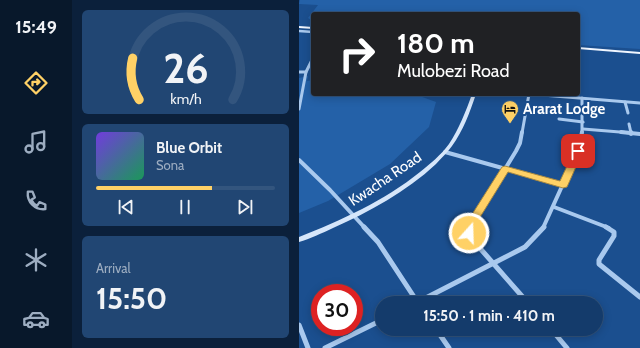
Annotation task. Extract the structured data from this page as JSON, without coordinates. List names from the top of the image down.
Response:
{
  "streets": {
    "main road": ["Kwacha Road"]
  },
  "places": {
    "hotel": ["Ararat Lodge"]
  },
  "page": {
    "tabs": "15:49",
    "turn": ["180 m", "Mulobezi Road"],
    "song": ["Blue Orbit", "Sona"],
    "tile": ["Arrival", "15:50"],
    "limit": "30",
    "trip": "15:50 · 1 min · 410 m",
    "gauge": ["26", "km/h"]
  }
}
